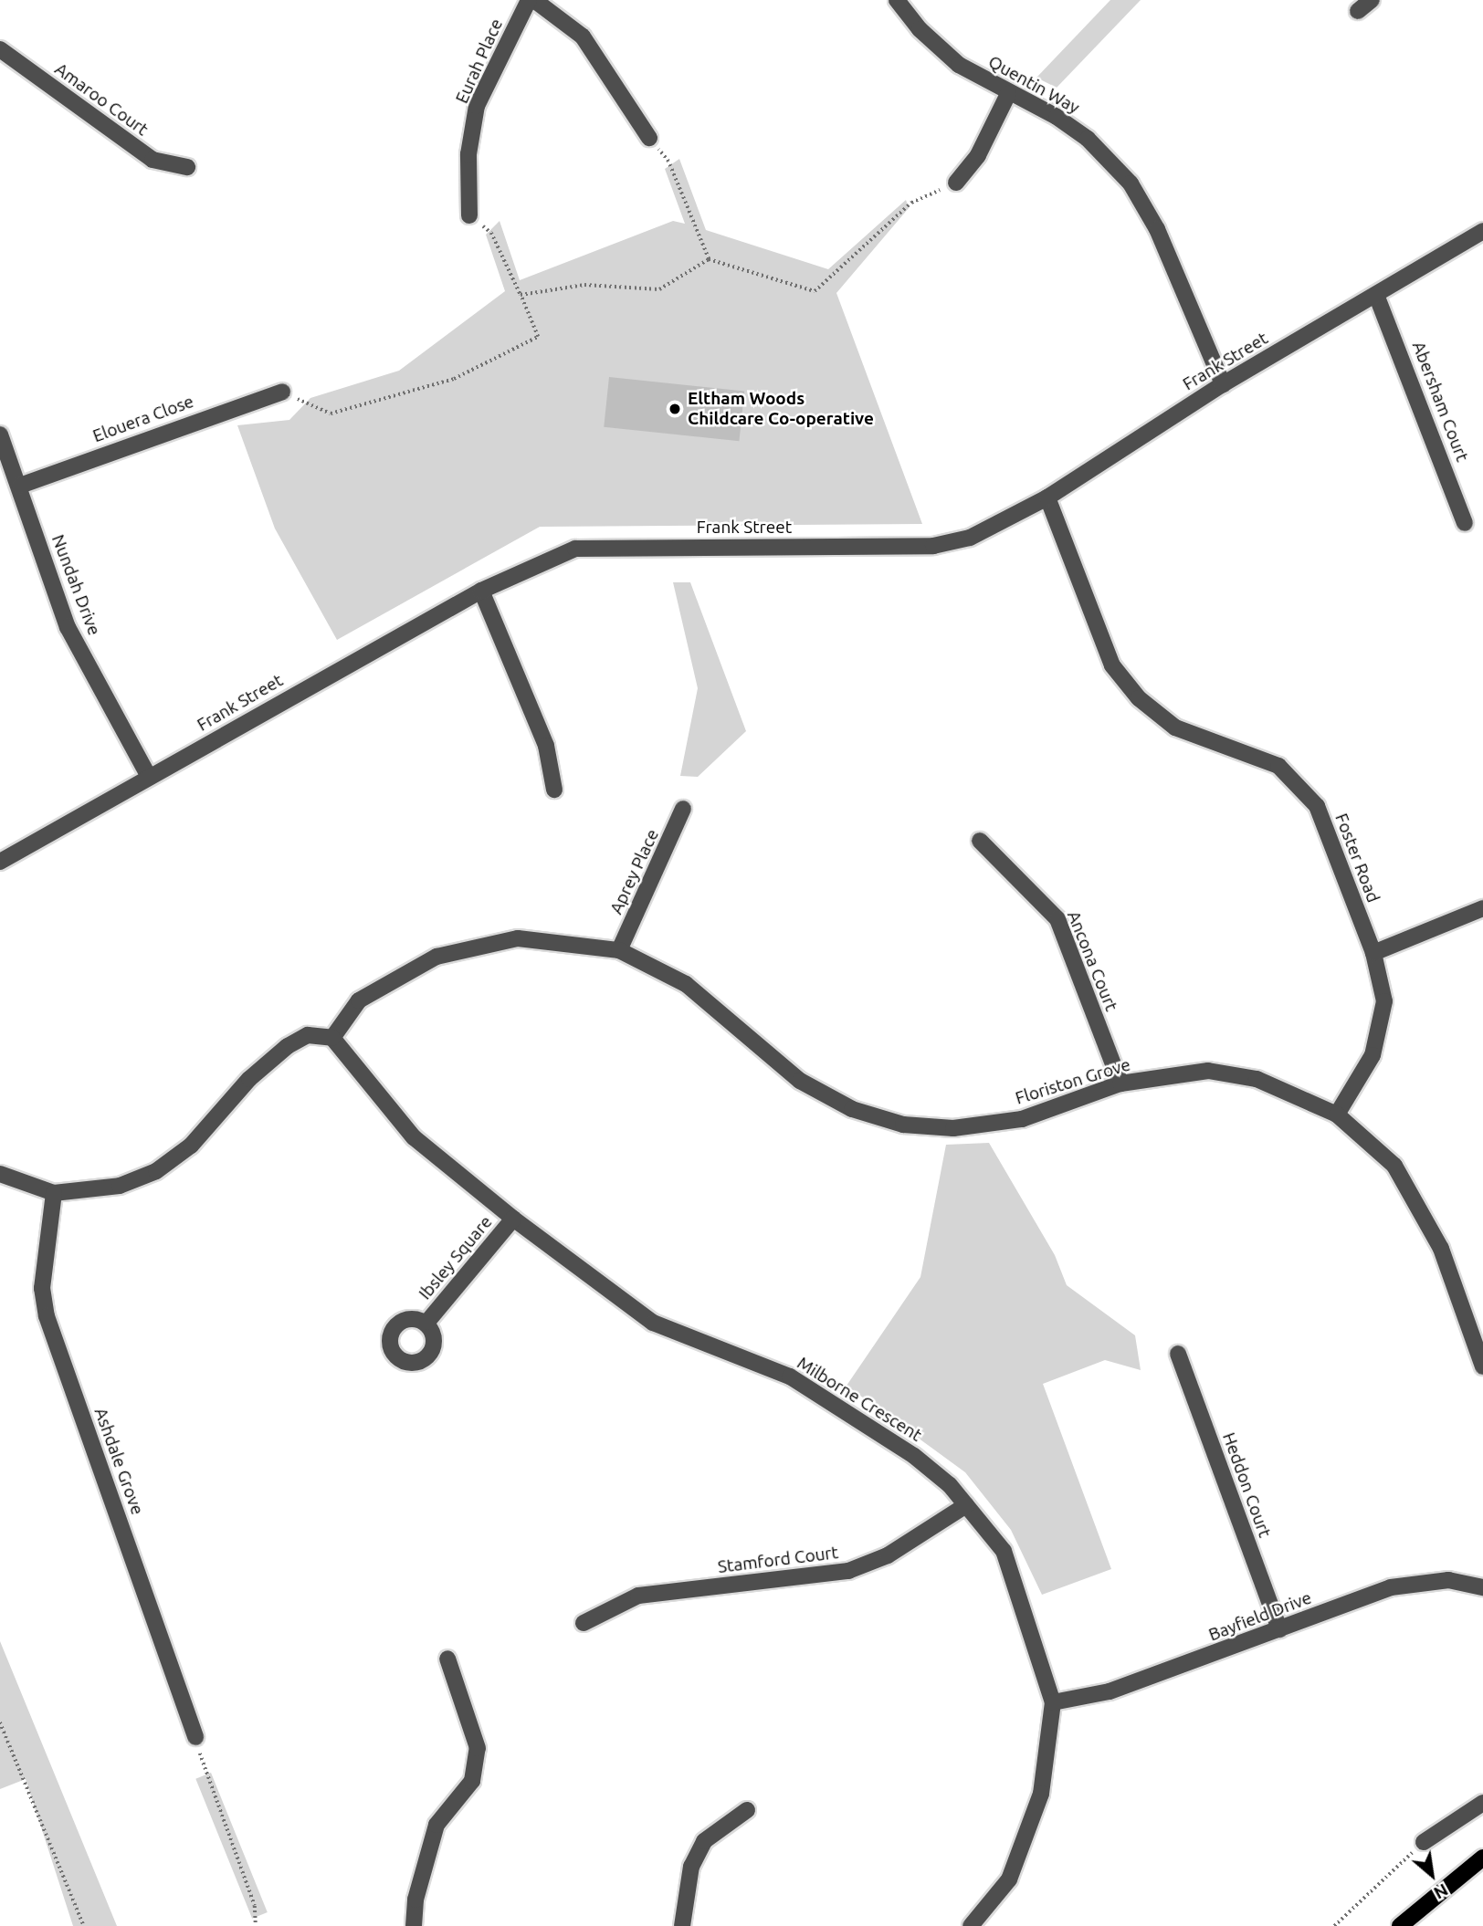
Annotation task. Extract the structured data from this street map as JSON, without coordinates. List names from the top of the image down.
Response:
{
  "streets": {
    "street": [
      "Eurah Place",
      "Quentin Way",
      "Amaroo Court",
      "Frank Street",
      "Abersham Court",
      "Elouera Close",
      "Nundah Drive",
      "Foster Road",
      "Aprey Place",
      "Ancona Court",
      "Floriston Grove",
      "Ibsley Square",
      "Milborne Crescent",
      "Ashdale Grove",
      "Heddon Court",
      "Stamford Court",
      "Bayfield Drive"
    ]
  },
  "crossings": [
    ["Quentin Way", "Frank Street"],
    ["Frank Street", "Abersham Court"],
    ["Frank Street", "Nundah Drive"],
    ["Frank Street", "Foster Road"],
    ["Elouera Close", "Nundah Drive"],
    ["Foster Road", "Floriston Grove"],
    ["Aprey Place", "Floriston Grove"],
    ["Ancona Court", "Floriston Grove"],
    ["Floriston Grove", "Milborne Crescent"],
    ["Ibsley Square", "Milborne Crescent"],
    ["Milborne Crescent", "Stamford Court"],
    ["Milborne Crescent", "Bayfield Drive"],
    ["Heddon Court", "Bayfield Drive"]
  ],
  "places": ["Eltham Woods Childcare Co-operative"],
  "north": "bottom right"
}
